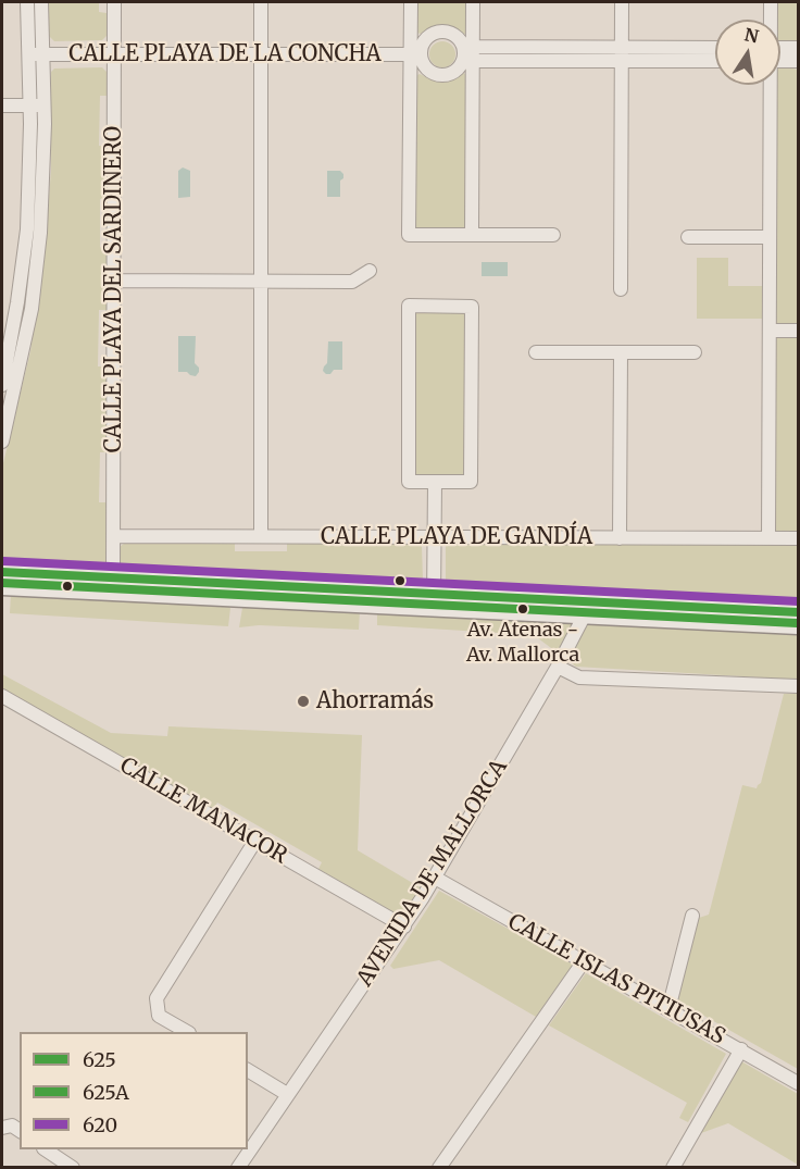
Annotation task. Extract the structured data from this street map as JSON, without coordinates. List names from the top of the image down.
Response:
{
  "streets": {
    "street": [
      "CALLE PLAYA DE LA CONCHA",
      "CALLE PLAYA DEL SARDINERO",
      "CALLE PLAYA DE GANDÍA",
      "CALLE MANACOR",
      "AVENIDA DE MALLORCA",
      "CALLE ISLAS PITIUSAS"
    ]
  },
  "crossings": [
    ["CALLE PLAYA DE LA CONCHA", "CALLE PLAYA DEL SARDINERO"],
    ["CALLE PLAYA DEL SARDINERO", "CALLE PLAYA DE GANDÍA"],
    ["CALLE MANACOR", "AVENIDA DE MALLORCA"],
    ["AVENIDA DE MALLORCA", "CALLE ISLAS PITIUSAS"]
  ],
  "places": ["Av. Atenas - Av. Mallorca", "Ahorramás"],
  "lines": ["transit line 620", "transit line 625", "transit line 625A"],
  "legend": ["625", "625A", "620"],
  "north": "top"
}
